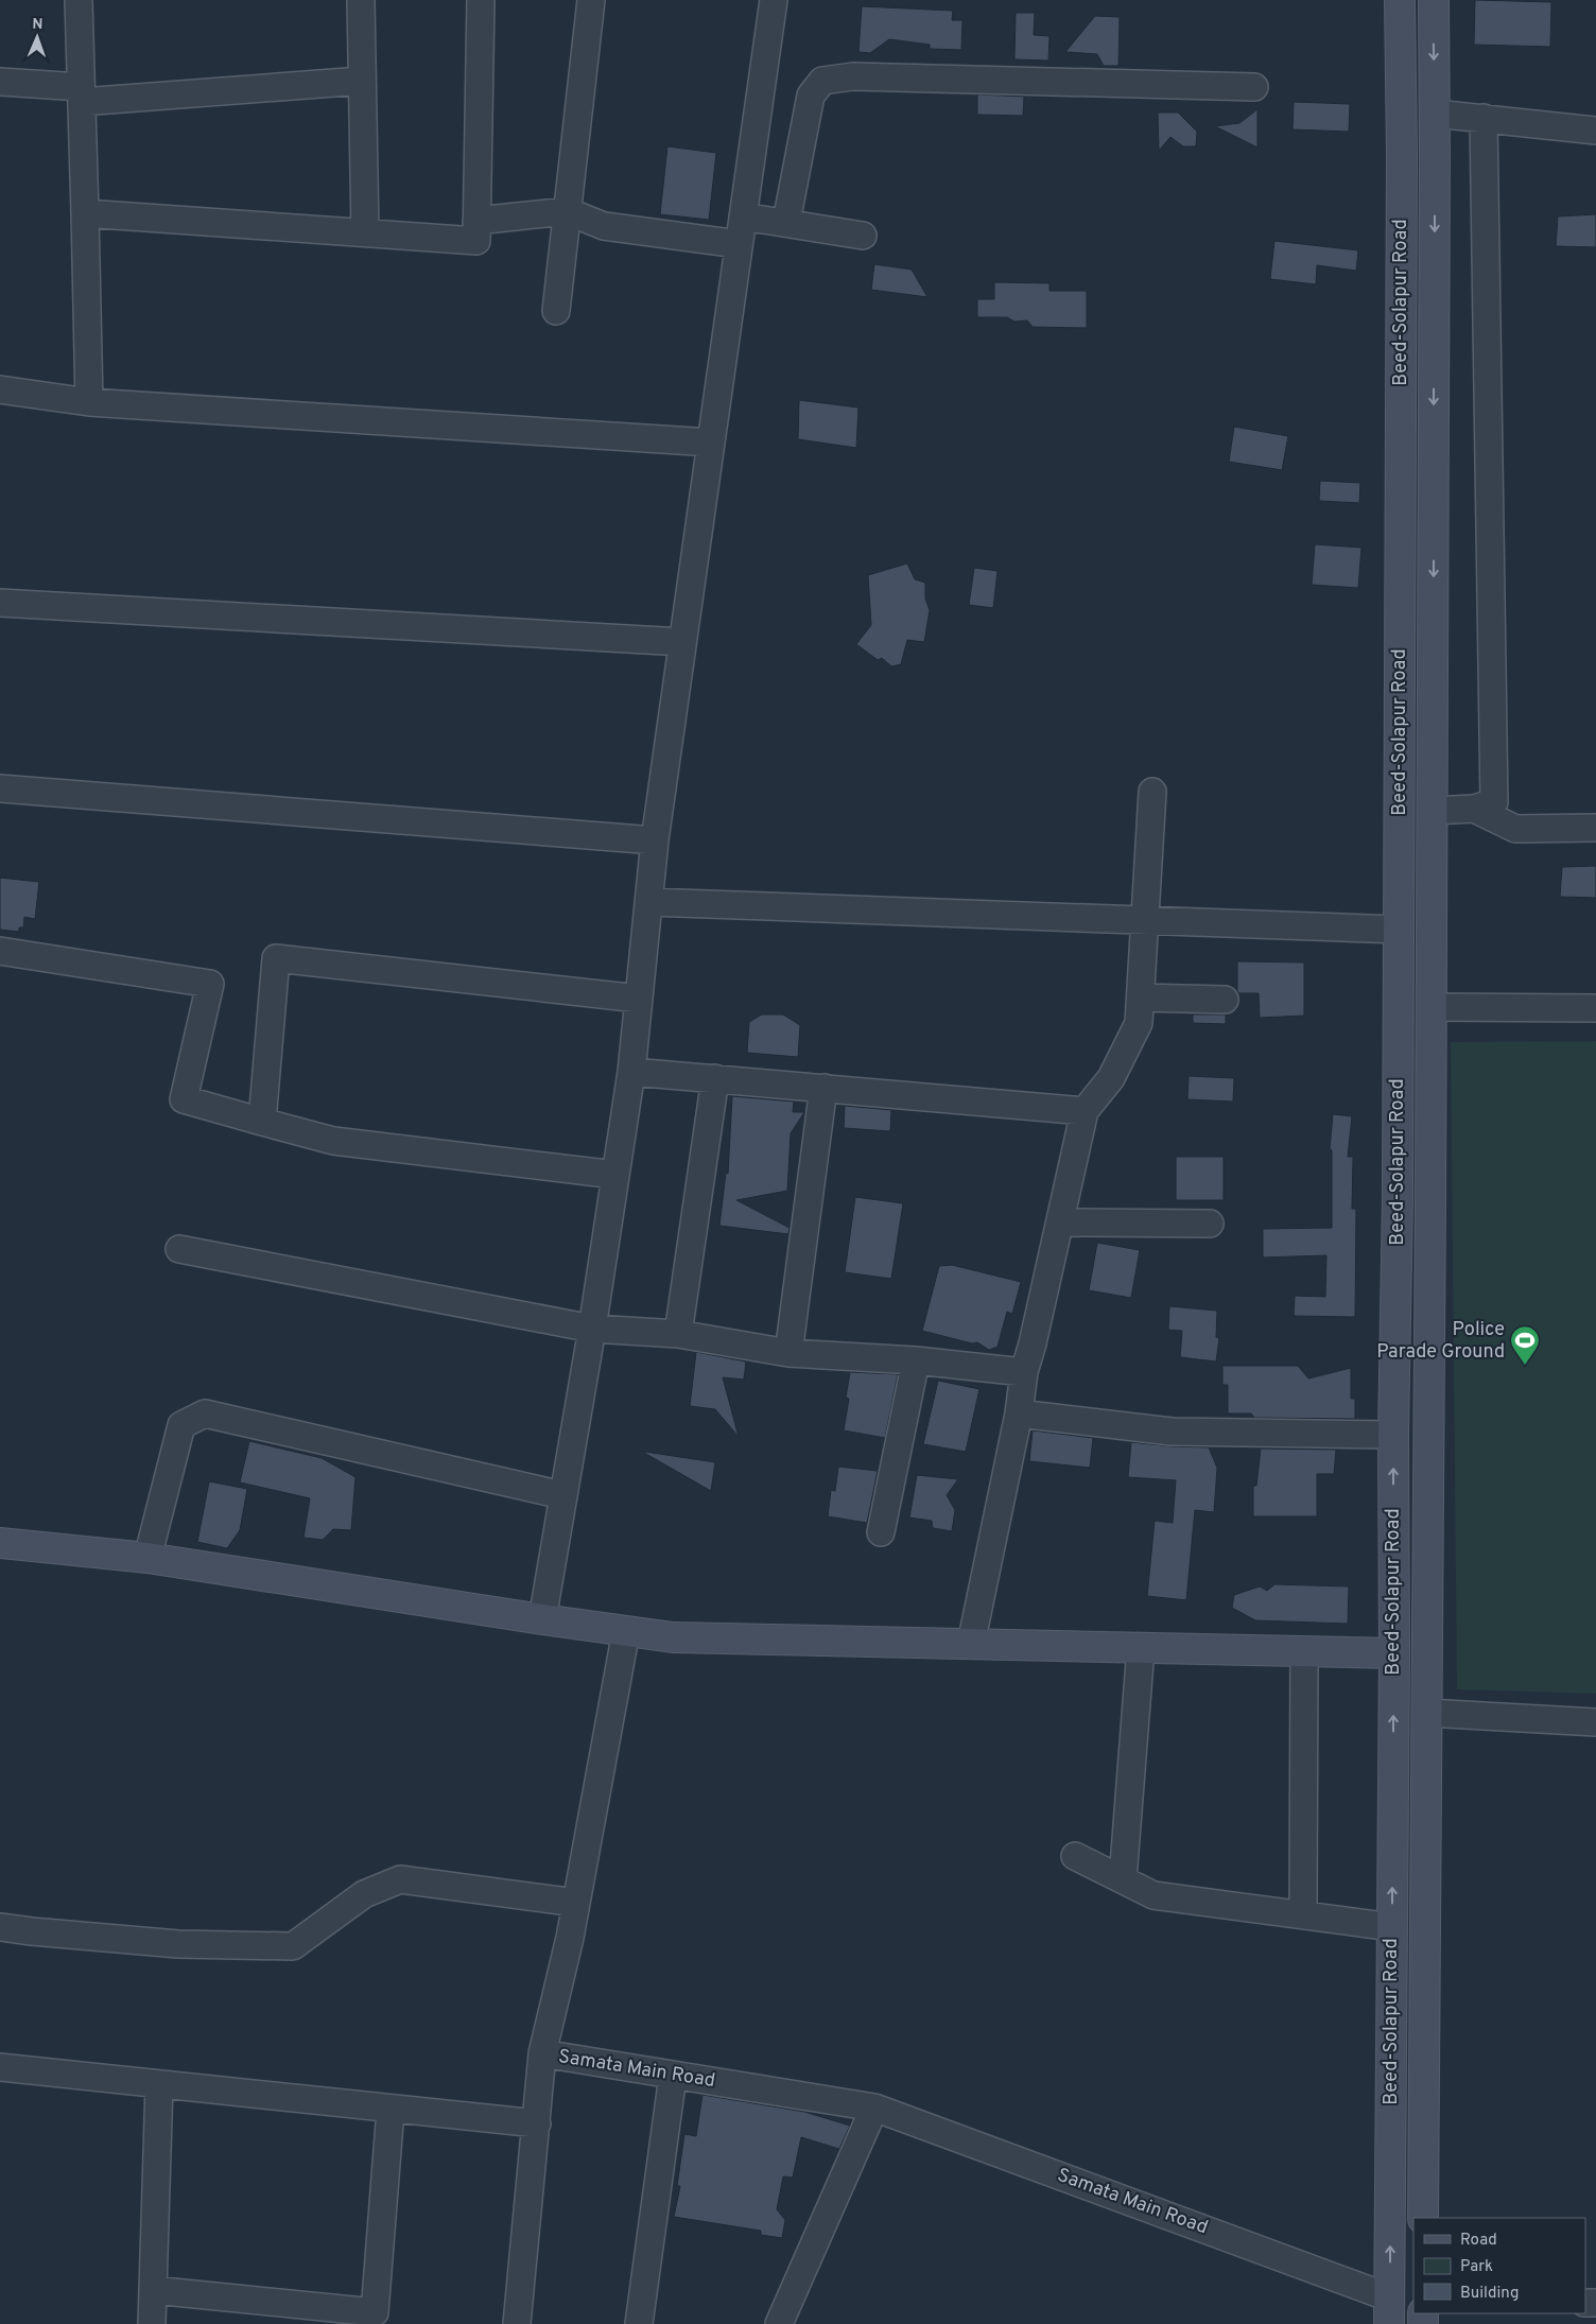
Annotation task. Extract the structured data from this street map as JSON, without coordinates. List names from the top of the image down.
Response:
{
  "streets": {
    "main road": ["Beed-Solapur Road"],
    "street": ["Samata Main Road"]
  },
  "crossings": [
    ["Beed-Solapur Road", "Samata Main Road"]
  ],
  "places": {
    "sports": ["Police Parade Ground"]
  },
  "legend": ["Road", "Park", "Building"],
  "north": "top"
}
